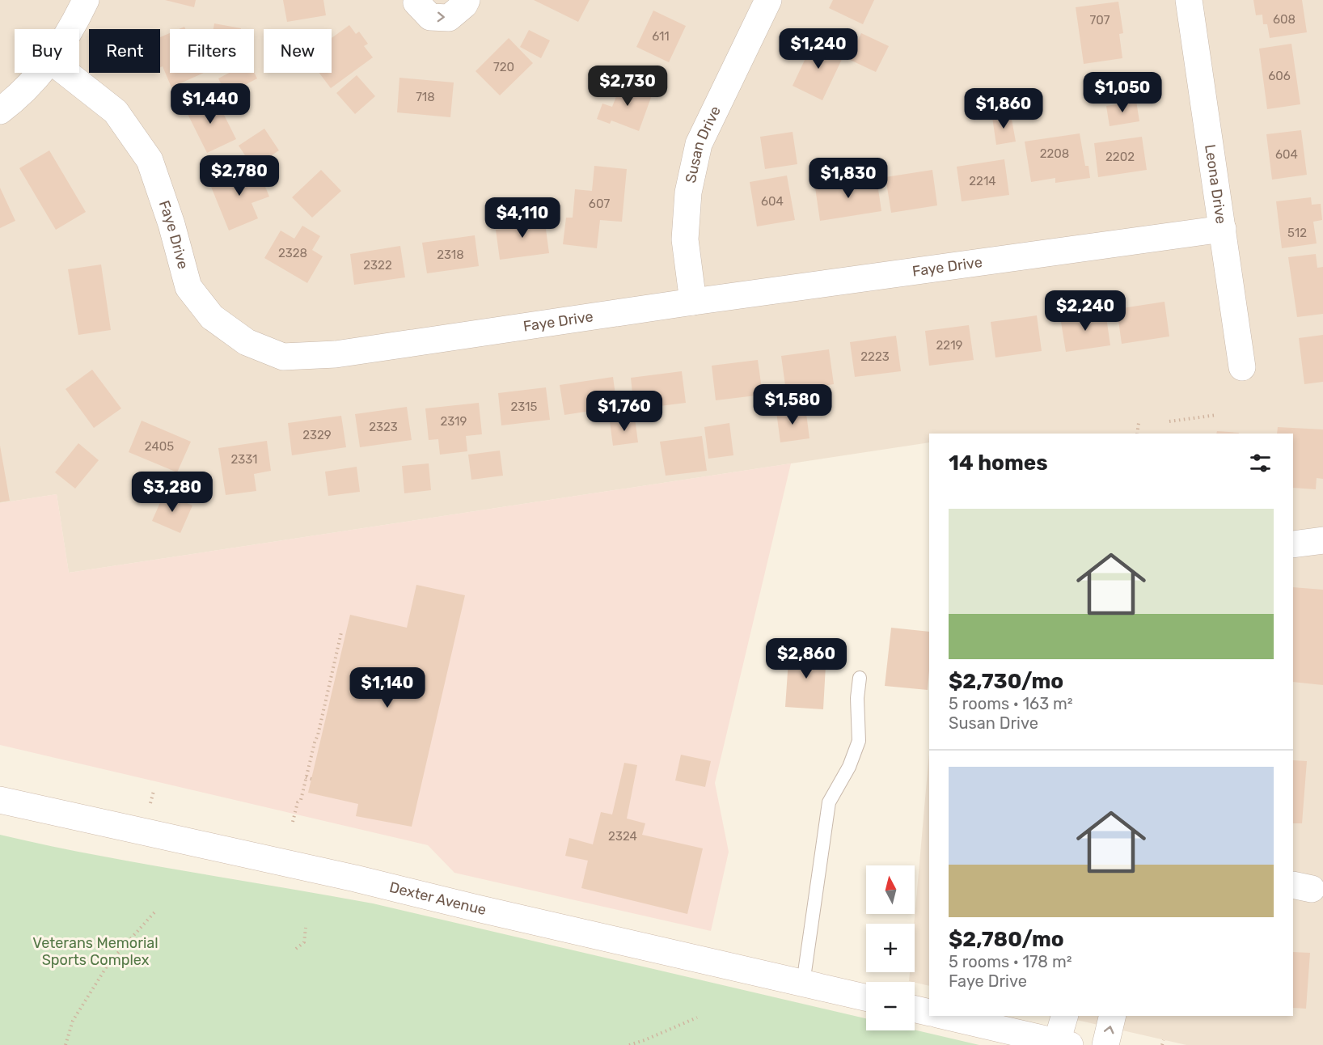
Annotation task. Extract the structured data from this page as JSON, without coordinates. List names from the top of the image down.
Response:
{
  "streets": {
    "street": [
      "Susan Drive",
      "Leona Drive",
      "Faye Drive",
      "Dexter Avenue"
    ]
  },
  "crossings": [
    ["Susan Drive", "Faye Drive"],
    ["Leona Drive", "Faye Drive"]
  ],
  "parks": ["Veterans Memorial Sports Complex"],
  "house_numbers": [
    "608",
    "707",
    "611",
    "720",
    "606",
    "718",
    "2208",
    "604",
    "2202",
    "2214",
    "604",
    "607",
    "512",
    "2328",
    "2318",
    "2322",
    "2219",
    "2223",
    "2315",
    "2319",
    "2323",
    "2329",
    "2405",
    "2331",
    "2324"
  ],
  "north": "top",
  "page": {
    "price": [
      "$1,240",
      "$2,730",
      "$1,050",
      "$1,440",
      "$1,860",
      "$2,780",
      "$1,830",
      "$4,110",
      "$2,240",
      "$1,580",
      "$1,760",
      "$3,280",
      "$2,860",
      "$1,140"
    ],
    "chip": [
      "Buy",
      "Rent",
      "Filters",
      "New"
    ],
    "heading": "14 homes",
    "list": [
      {
        "name": "$2,730/mo",
        "note": "5 rooms · 163 m² · Susan Drive"
      },
      {
        "name": "$2,780/mo",
        "note": "5 rooms · 178 m² · Faye Drive"
      }
    ],
    "map_buttons": ["+", "−"]
  }
}
